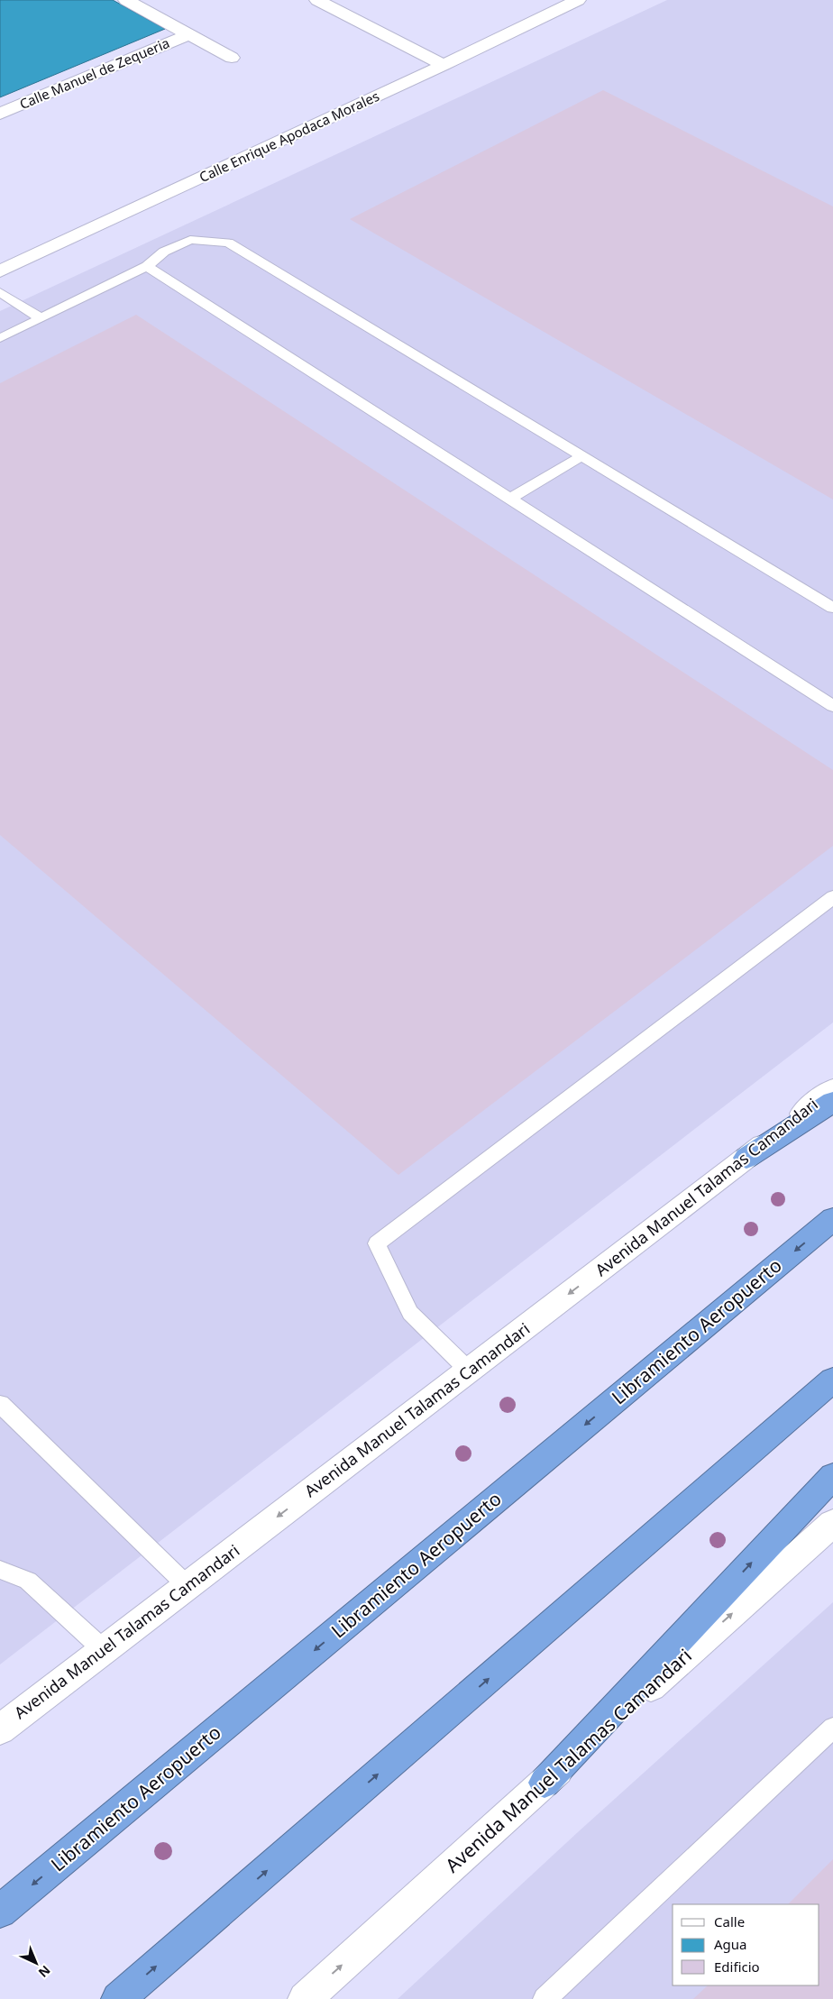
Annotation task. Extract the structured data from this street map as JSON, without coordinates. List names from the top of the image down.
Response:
{
  "streets": {
    "highway": ["Libramiento Aeropuerto"],
    "street": ["Calle Manuel de Zequeria", "Calle Enrique Apodaca Morales", "Avenida Manuel Talamas Camandari"]
  },
  "legend": ["Calle", "Agua", "Edificio"],
  "north": "bottom right"
}
